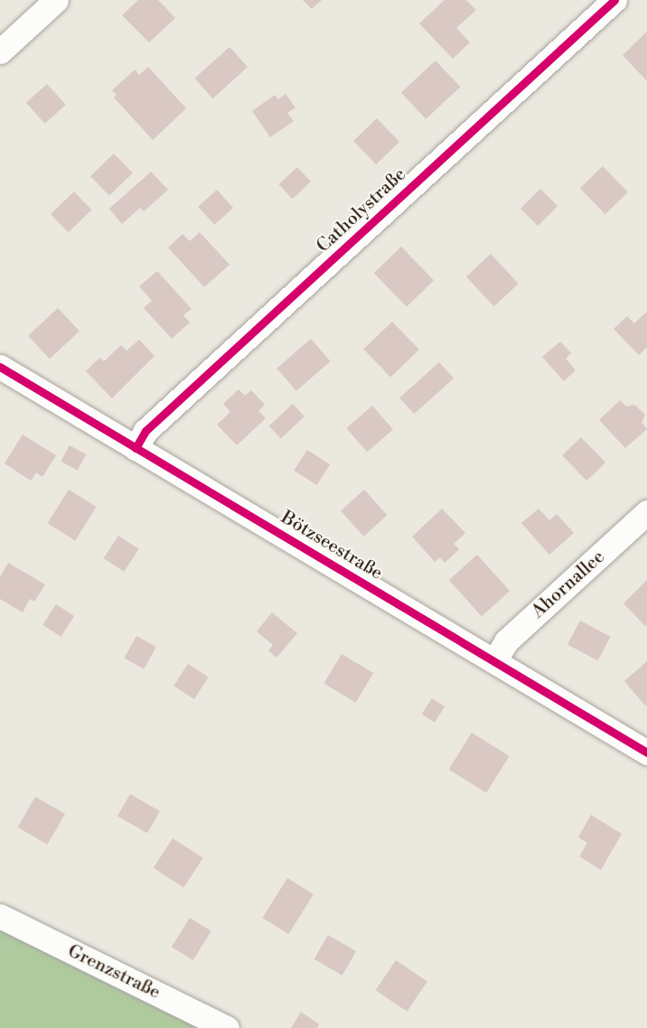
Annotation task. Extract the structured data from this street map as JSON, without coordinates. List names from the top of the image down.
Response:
{
  "streets": {
    "street": [
      "Catholystraße",
      "Bötzseestraße",
      "Ahornallee",
      "Grenzstraße"
    ]
  },
  "crossings": [
    ["Catholystraße", "Bötzseestraße"],
    ["Bötzseestraße", "Ahornallee"]
  ]
}
